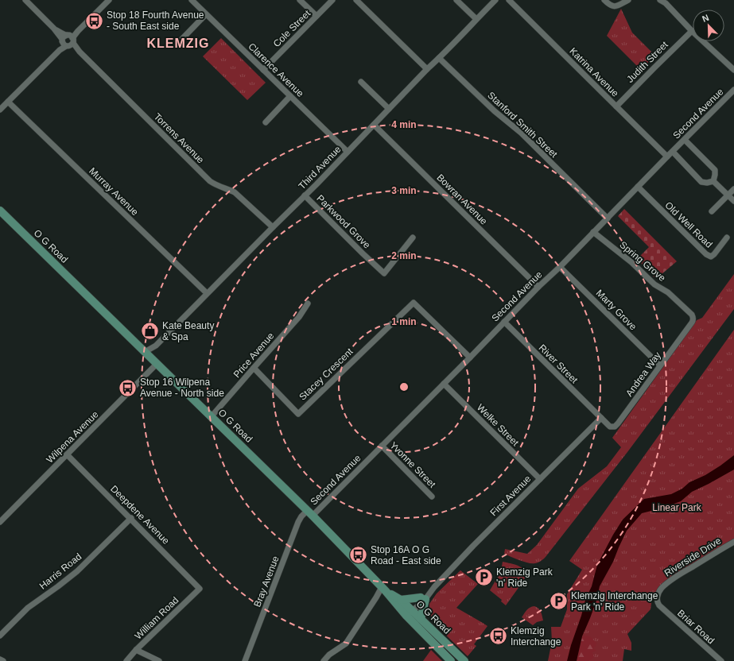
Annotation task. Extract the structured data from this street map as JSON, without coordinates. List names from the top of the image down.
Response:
{
  "streets": {
    "main road": ["O G Road"],
    "street": [
      "Cole Street",
      "Judith Street",
      "Clarence Avenue",
      "Katrina Avenue",
      "Second Avenue",
      "Stanford Smith Street",
      "Torrens Avenue",
      "Third Avenue",
      "Murray Avenue",
      "Bowran Avenue",
      "Parkwood Grove",
      "Old Well Road",
      "Spring Grove",
      "Marty Grove",
      "Price Avenue",
      "River Street",
      "Stacey Crescent",
      "Andrea Way",
      "Welke Street",
      "Wilpena Avenue",
      "Yvonne Street",
      "First Avenue",
      "Deepdene Avenue",
      "Riverside Drive",
      "Harris Road",
      "Bray Avenue",
      "William Road",
      "Briar Road"
    ]
  },
  "crossings": [
    ["Cole Street", "Clarence Avenue"],
    ["Judith Street", "Katrina Avenue"],
    ["Clarence Avenue", "Third Avenue"],
    ["Katrina Avenue", "Second Avenue"],
    ["Second Avenue", "Stanford Smith Street"],
    ["Second Avenue", "Bowran Avenue"],
    ["Second Avenue", "Old Well Road"],
    ["Second Avenue", "O G Road"],
    ["Second Avenue", "Spring Grove"],
    ["Second Avenue", "Marty Grove"],
    ["Second Avenue", "River Street"],
    ["Second Avenue", "Stacey Crescent"],
    ["Second Avenue", "Welke Street"],
    ["Second Avenue", "Yvonne Street"],
    ["Second Avenue", "Bray Avenue"],
    ["Stanford Smith Street", "Third Avenue"],
    ["Torrens Avenue", "Third Avenue"],
    ["Third Avenue", "Murray Avenue"],
    ["Third Avenue", "Bowran Avenue"],
    ["Third Avenue", "Parkwood Grove"],
    ["Third Avenue", "O G Road"],
    ["Third Avenue", "Wilpena Avenue"],
    ["O G Road", "Price Avenue"],
    ["O G Road", "Wilpena Avenue"],
    ["O G Road", "First Avenue"],
    ["O G Road", "Bray Avenue"],
    ["Spring Grove", "Andrea Way"],
    ["Marty Grove", "Andrea Way"],
    ["Price Avenue", "Stacey Crescent"],
    ["River Street", "Andrea Way"],
    ["River Street", "First Avenue"],
    ["Andrea Way", "First Avenue"],
    ["Welke Street", "First Avenue"],
    ["Wilpena Avenue", "Deepdene Avenue"],
    ["Deepdene Avenue", "Harris Road"],
    ["Deepdene Avenue", "William Road"],
    ["Riverside Drive", "Briar Road"]
  ],
  "districts": ["KLEMZIG"],
  "parks": ["Linear Park"],
  "places": {
    "bus stop": [
      "Stop 18 Fourth Avenue - South East side",
      "Stop 16 Wilpena Avenue - North side",
      "Stop 16A O G Road - East side",
      "Klemzig Interchange"
    ],
    "shop": ["Kate Beauty & Spa"],
    "parking": ["Klemzig Park 'n' Ride", "Klemzig Interchange Park 'n' Ride"]
  },
  "north": "top left",
  "rings": [
    "4 min",
    "3 min",
    "2 min",
    "1 min"
  ]
}
